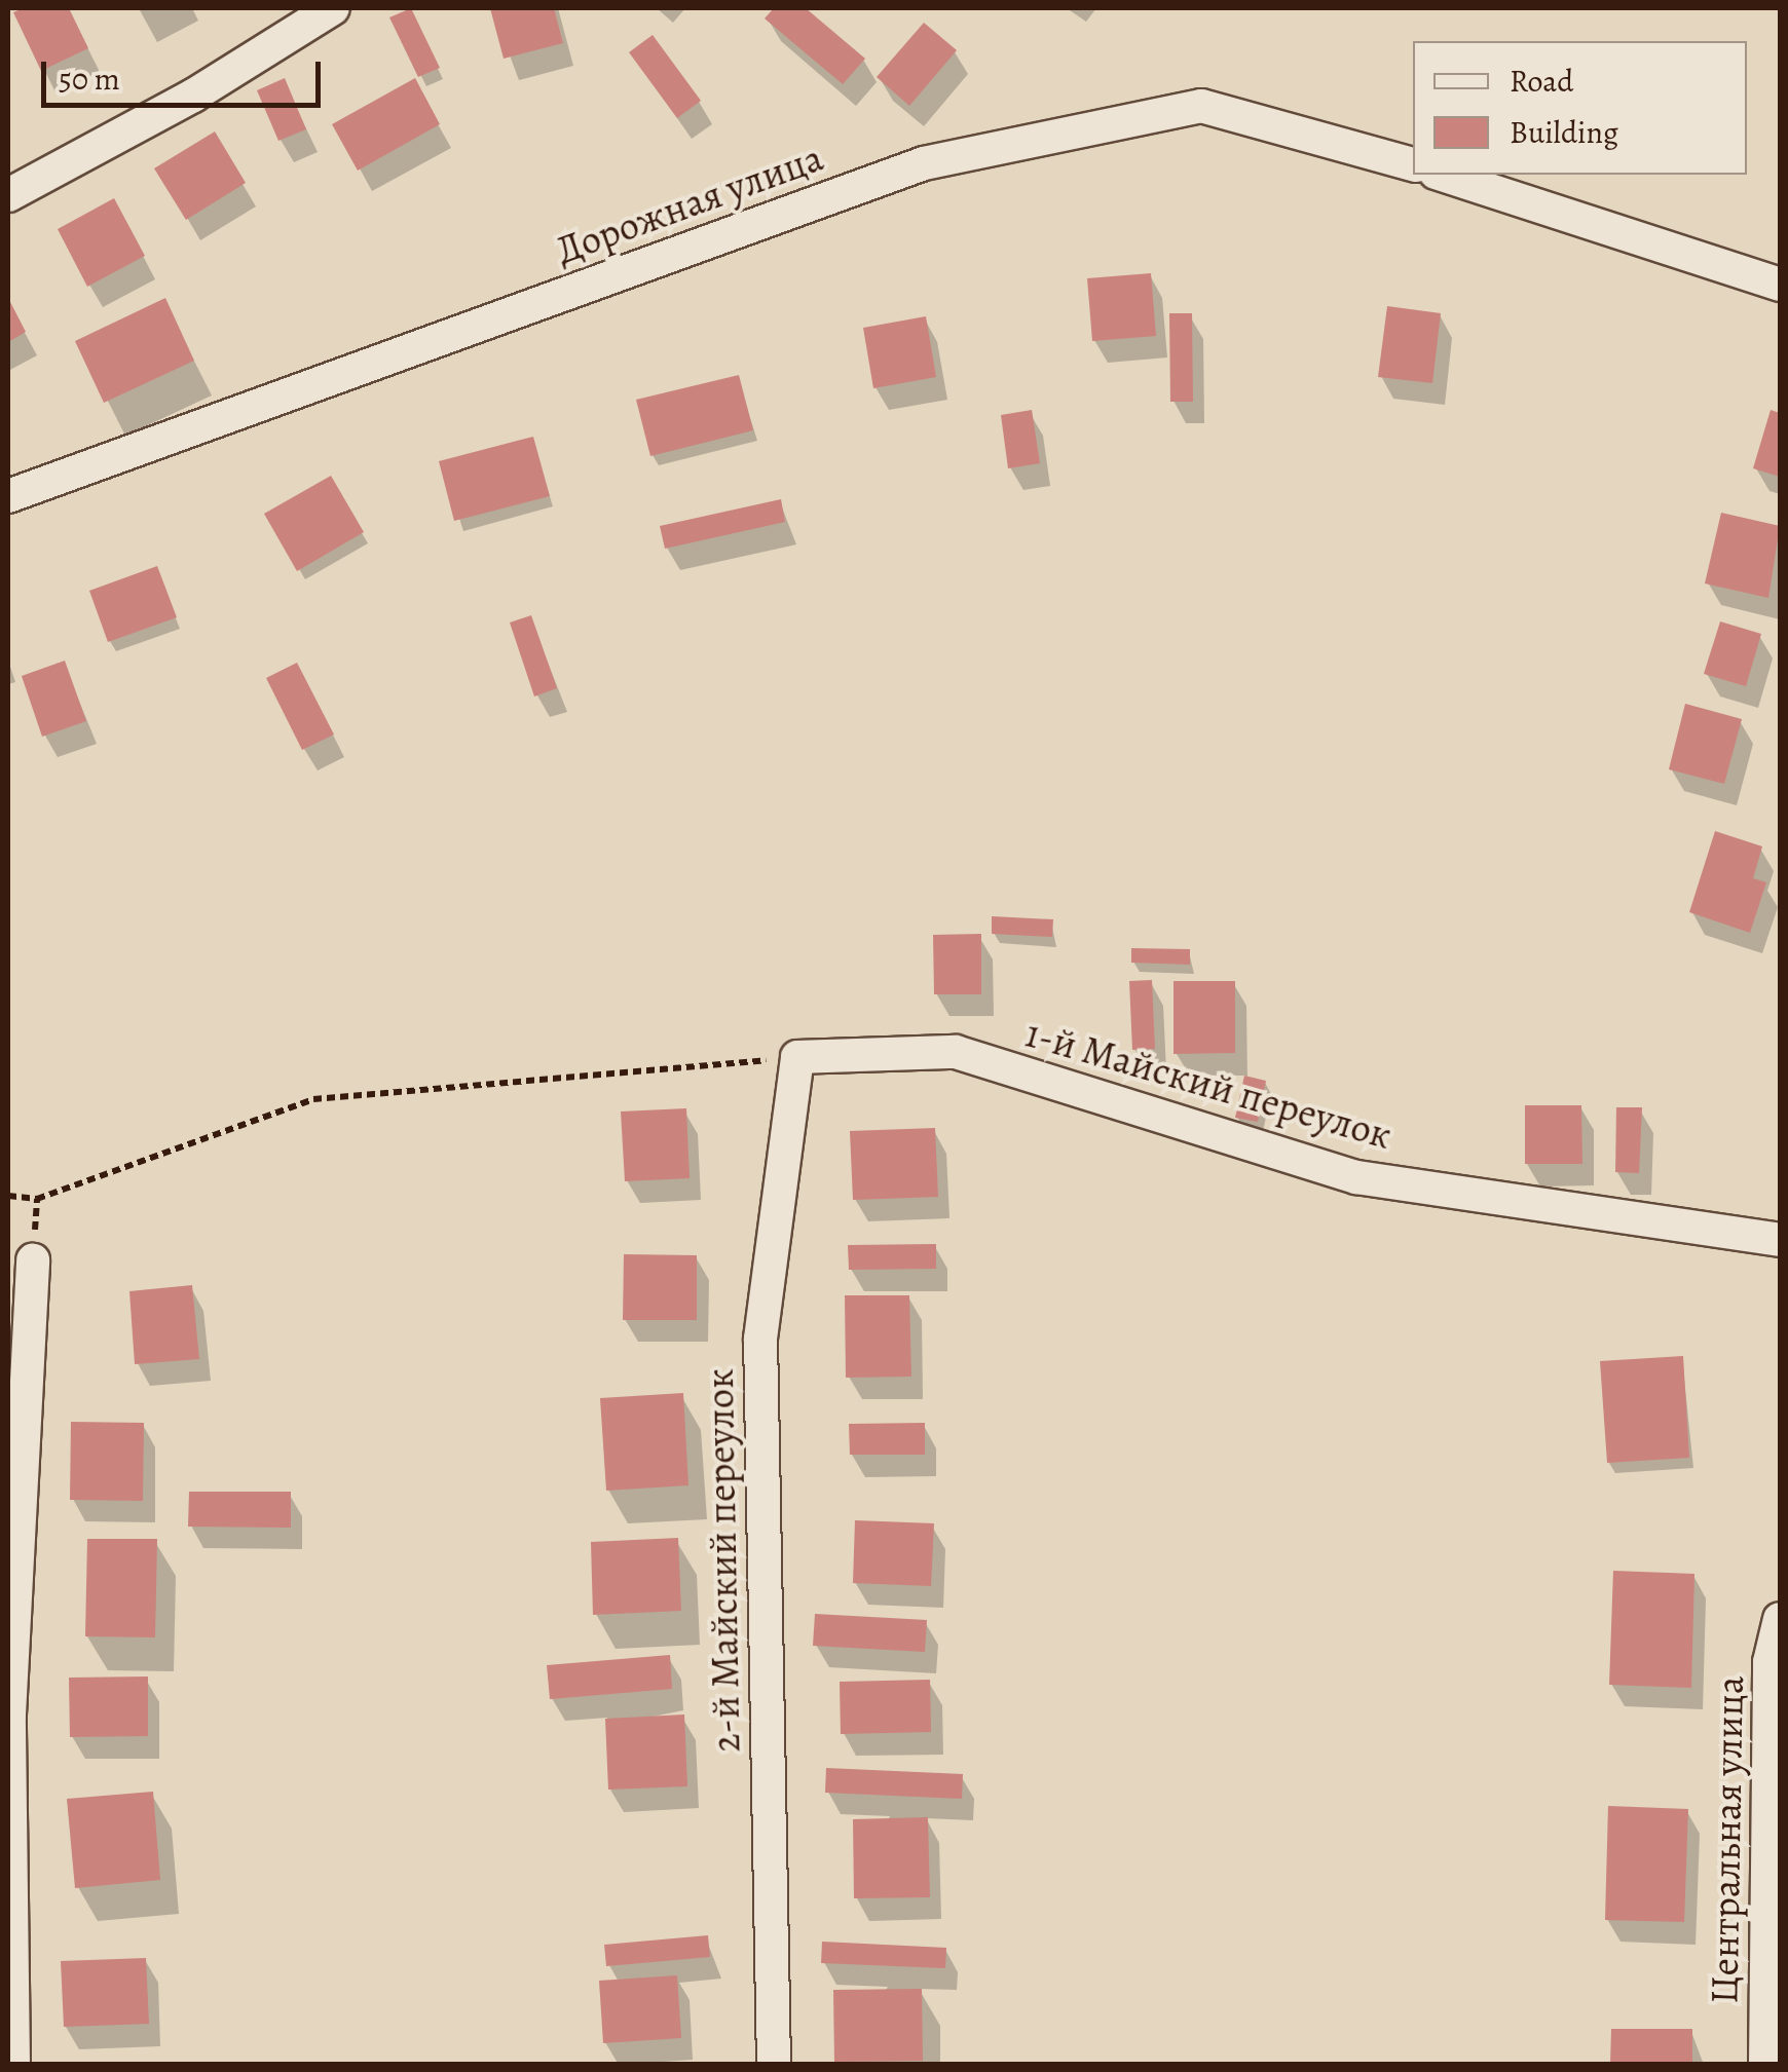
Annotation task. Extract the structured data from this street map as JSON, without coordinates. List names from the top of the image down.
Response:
{
  "streets": {
    "street": [
      "Дорожная улица",
      "1-й Майский переулок",
      "2-й Майский переулок",
      "Центральная улица"
    ]
  },
  "crossings": [
    ["1-й Майский переулок", "2-й Майский переулок"]
  ],
  "legend": ["Road", "Building"],
  "scale_bar": "50 m"
}
